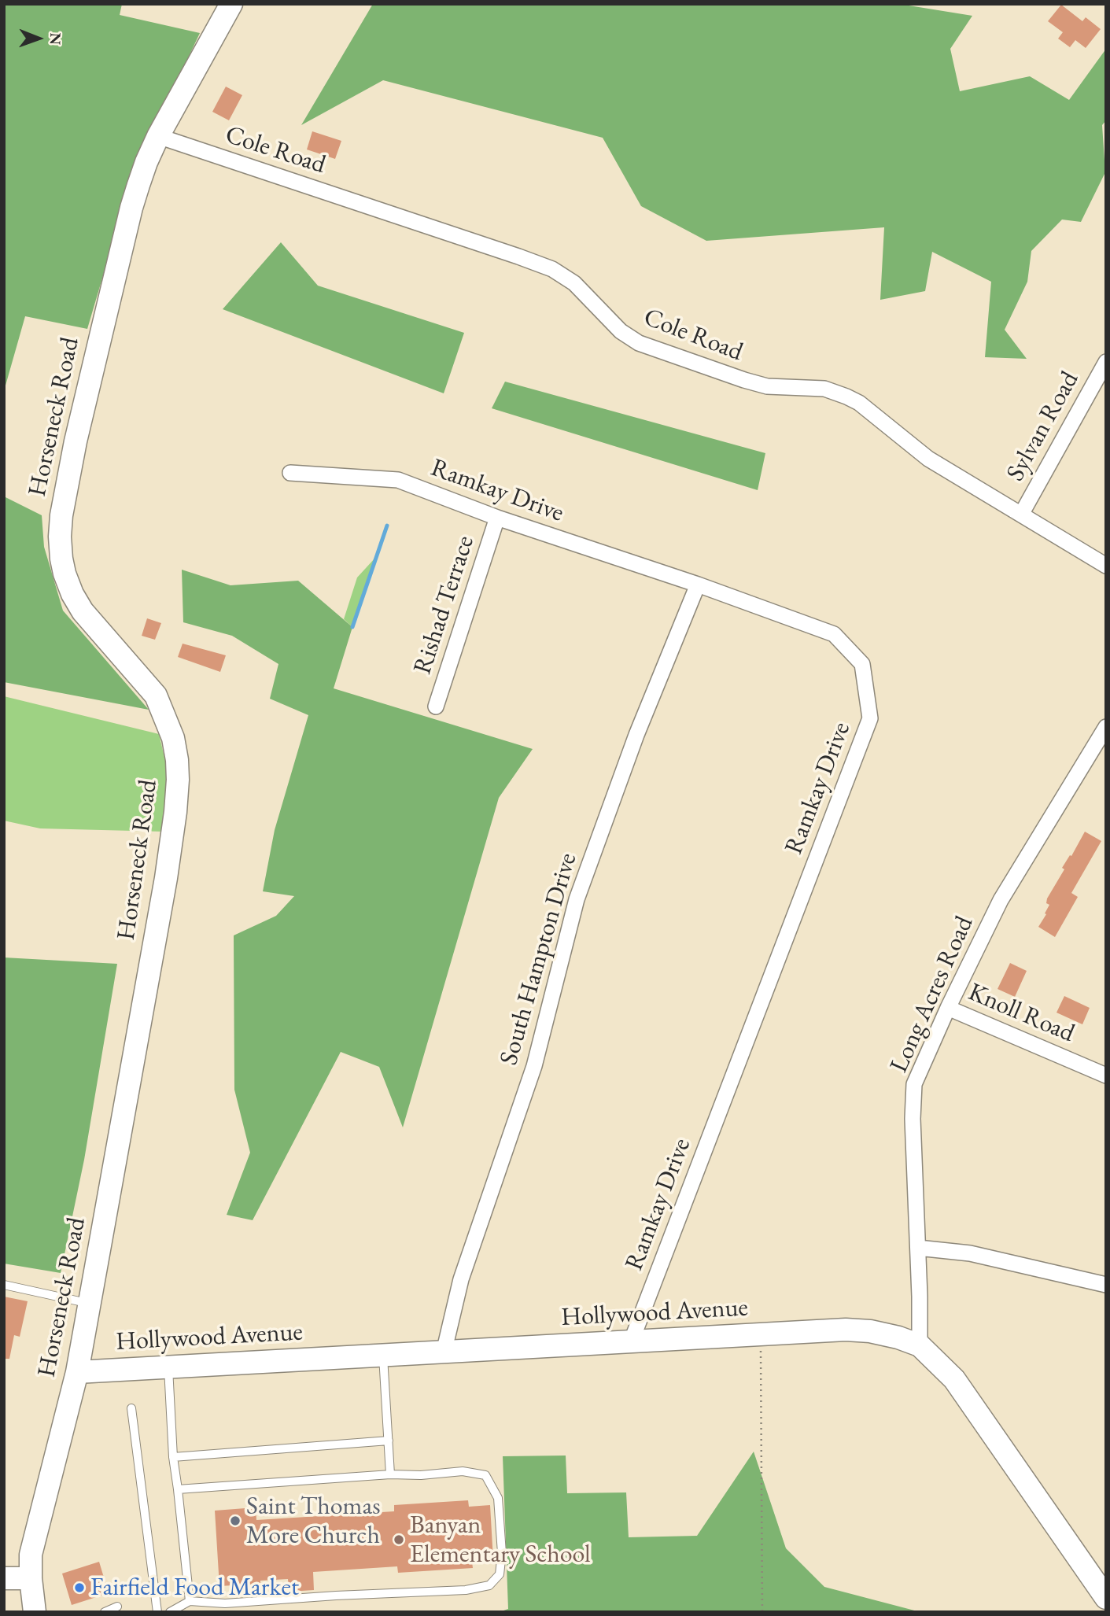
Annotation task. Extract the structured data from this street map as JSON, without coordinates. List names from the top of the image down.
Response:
{
  "streets": {
    "street": [
      "Cole Road",
      "Horseneck Road",
      "Sylvan Road",
      "Ramkay Drive",
      "Rishad Terrace",
      "South Hampton Drive",
      "Long Acres Road",
      "Knoll Road",
      "Hollywood Avenue"
    ]
  },
  "crossings": [
    ["Cole Road", "Horseneck Road"],
    ["Cole Road", "Sylvan Road"],
    ["Horseneck Road", "Hollywood Avenue"],
    ["Ramkay Drive", "Rishad Terrace"],
    ["Ramkay Drive", "South Hampton Drive"],
    ["Ramkay Drive", "Hollywood Avenue"],
    ["South Hampton Drive", "Hollywood Avenue"],
    ["Long Acres Road", "Knoll Road"],
    ["Long Acres Road", "Hollywood Avenue"]
  ],
  "places": ["Saint Thomas More Church", "Banyan Elementary School", "Fairfield Food Market"],
  "north": "right"
}
